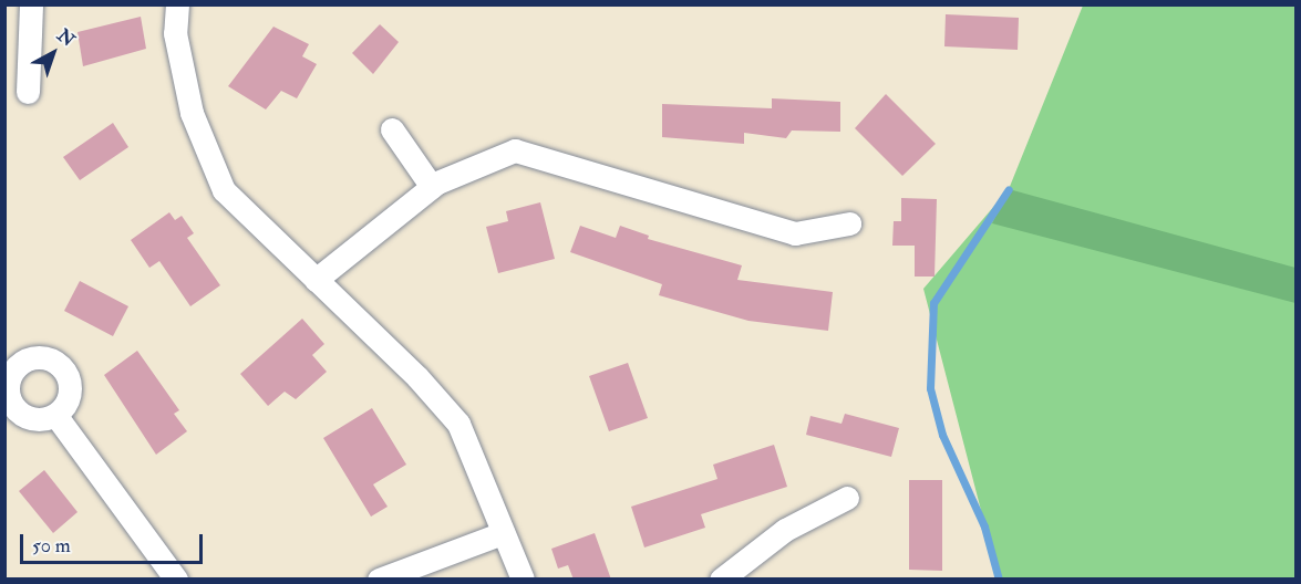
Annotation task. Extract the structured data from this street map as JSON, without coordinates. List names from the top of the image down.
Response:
{
  "scale_bar": "50 m",
  "north": "top right"
}
